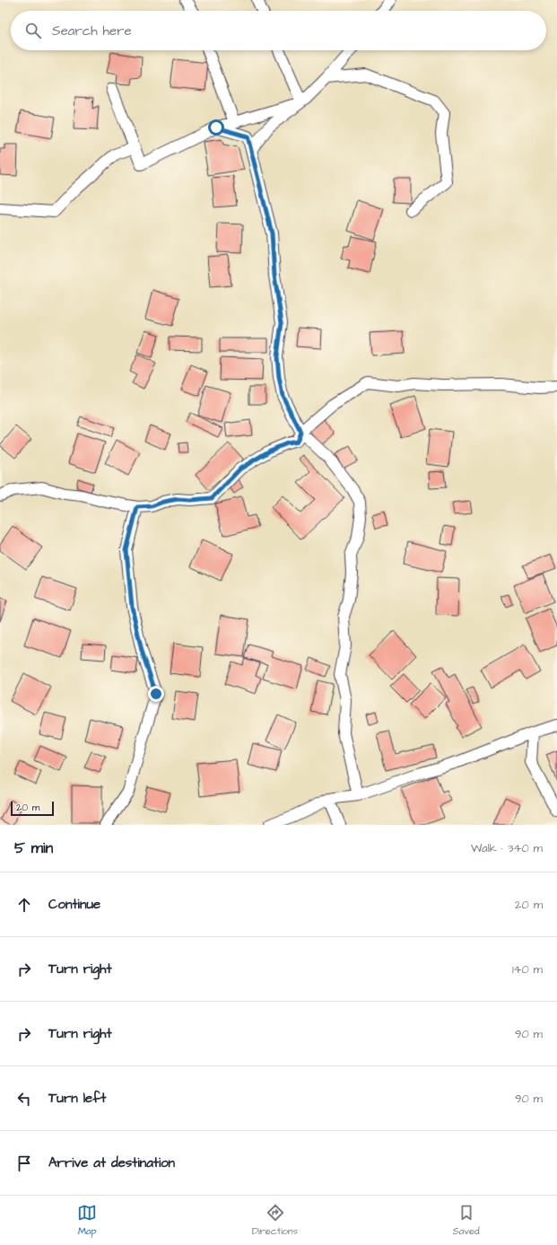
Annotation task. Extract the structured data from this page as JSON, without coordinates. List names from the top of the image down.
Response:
{
  "scale_bar": "20 m",
  "page": {
    "search": "Search here",
    "scale": "20 m",
    "heading": ["5 min", "Walk · 340 m"],
    "list": [
      ["Continue", "20 m"],
      ["Turn right", "140 m"],
      ["Turn right", "90 m"],
      ["Turn left", "90 m"],
      "Arrive at destination"
    ],
    "nav": ["Map", "Directions", "Saved"]
  }
}
